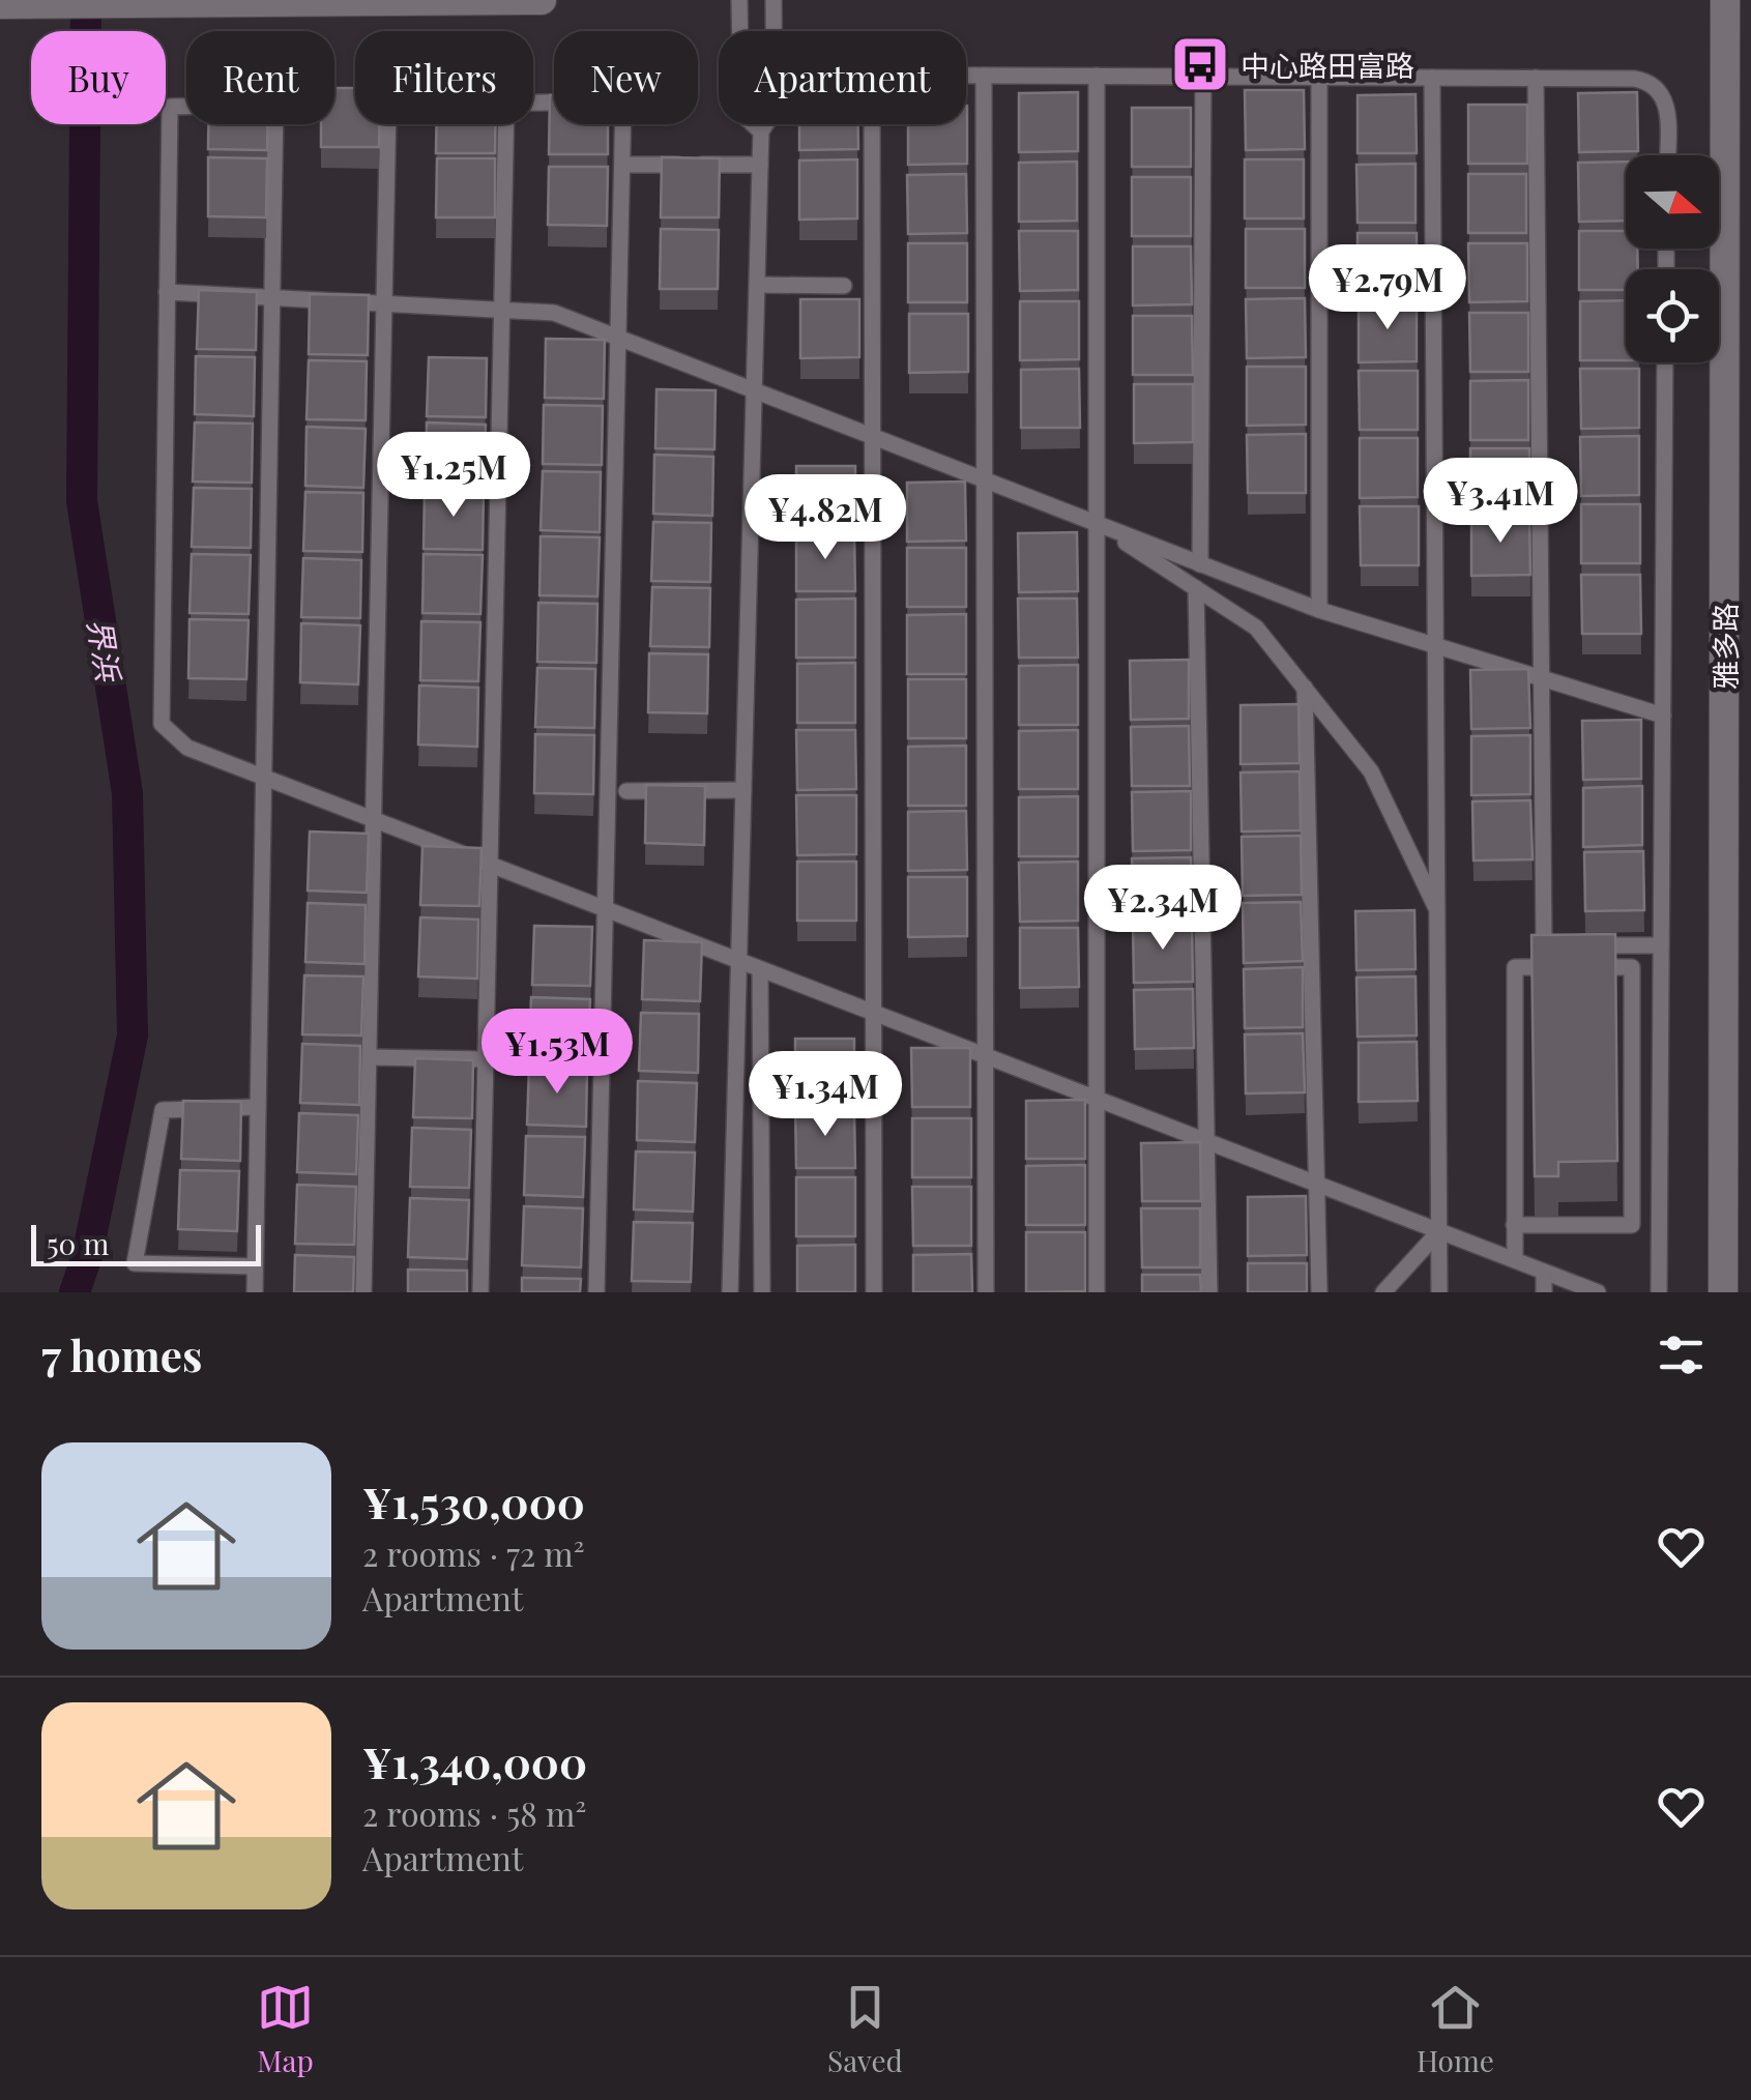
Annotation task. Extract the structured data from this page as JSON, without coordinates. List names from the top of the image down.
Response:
{
  "streets": {
    "street": ["雅多路"]
  },
  "water": ["界浜"],
  "places": {
    "bus stop": ["中心路田富路"]
  },
  "scale_bar": "50 m",
  "north": "right",
  "page": {
    "chip": [
      "Buy",
      "Rent",
      "Filters",
      "New",
      "Apartment"
    ],
    "price": [
      "¥2.79M",
      "¥1.25M",
      "¥3.41M",
      "¥4.82M",
      "¥2.34M",
      "¥1.53M",
      "¥1.34M"
    ],
    "scale": "50 m",
    "heading": "7 homes",
    "list": [
      {
        "name": "¥1,530,000",
        "note": "2 rooms · 72 m² · Apartment"
      },
      {
        "name": "¥1,340,000",
        "note": "2 rooms · 58 m² · Apartment"
      }
    ],
    "tabs": ["Map", "Saved", "Home"]
  }
}
